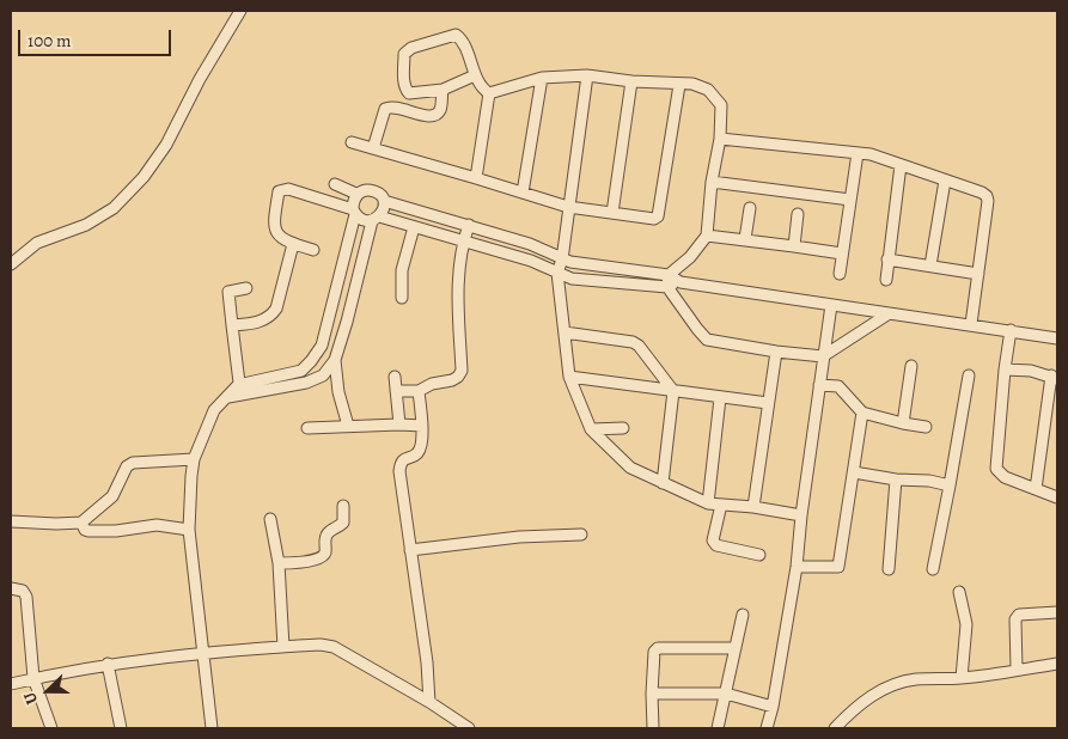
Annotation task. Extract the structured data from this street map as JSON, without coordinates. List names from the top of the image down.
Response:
{
  "scale_bar": "100 m",
  "north": "left"
}
